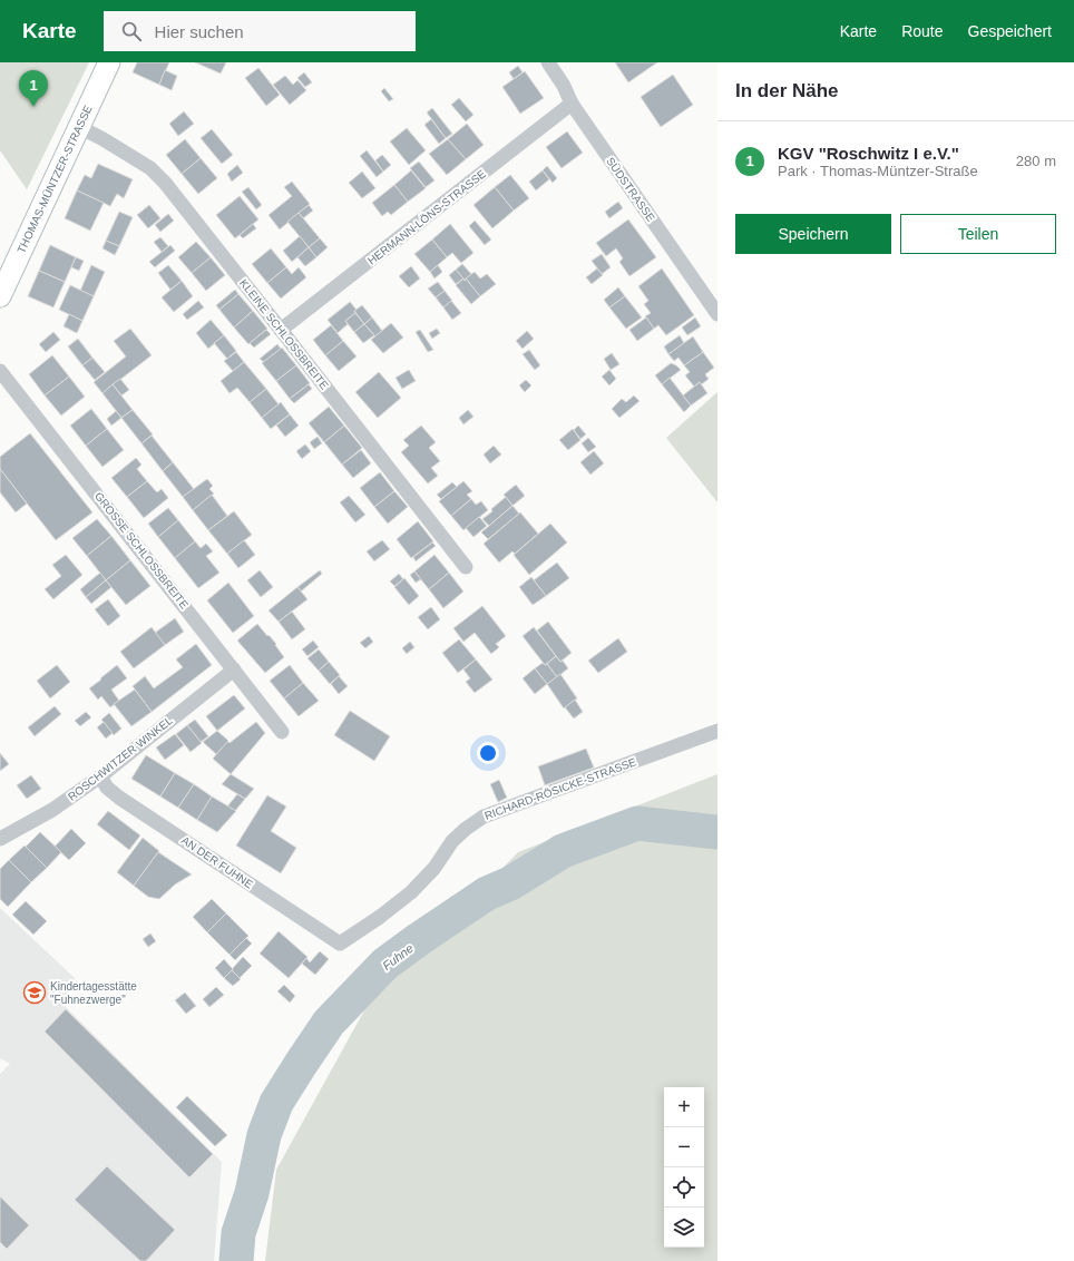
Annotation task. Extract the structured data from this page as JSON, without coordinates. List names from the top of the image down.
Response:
{
  "streets": {
    "main road": ["THOMAS-MÜNTZER-STRASSE"],
    "street": [
      "SÜDSTRASSE",
      "HERMANN-LÖNS-STRASSE",
      "KLEINE SCHLOSSBREITE",
      "GROSSE SCHLOSSBREITE",
      "ROSCHWITZER WINKEL",
      "RICHARD-RÖSICKE-STRASSE",
      "AN DER FUHNE"
    ]
  },
  "crossings": [
    ["THOMAS-MÜNTZER-STRASSE", "KLEINE SCHLOSSBREITE"],
    ["SÜDSTRASSE", "HERMANN-LÖNS-STRASSE"],
    ["HERMANN-LÖNS-STRASSE", "KLEINE SCHLOSSBREITE"],
    ["GROSSE SCHLOSSBREITE", "ROSCHWITZER WINKEL"],
    ["ROSCHWITZER WINKEL", "AN DER FUHNE"],
    ["RICHARD-RÖSICKE-STRASSE", "AN DER FUHNE"]
  ],
  "water": ["Fuhne"],
  "places": {
    "school or university": ["Kindertagesstätte \"Fuhnezwerge\""]
  },
  "page": {
    "header": "Karte",
    "search": "Hier suchen",
    "nav": ["Karte", "Route", "Gespeichert"],
    "heading": "In der Nähe",
    "pins": "1",
    "list": [
      {
        "mark": "1",
        "name": "KGV \"Roschwitz I e.V.\"",
        "note": "Park · Thomas-Müntzer-Straße",
        "value": "280 m"
      }
    ],
    "buttons": ["Speichern", "Teilen"],
    "map_buttons": ["+", "−"]
  }
}
